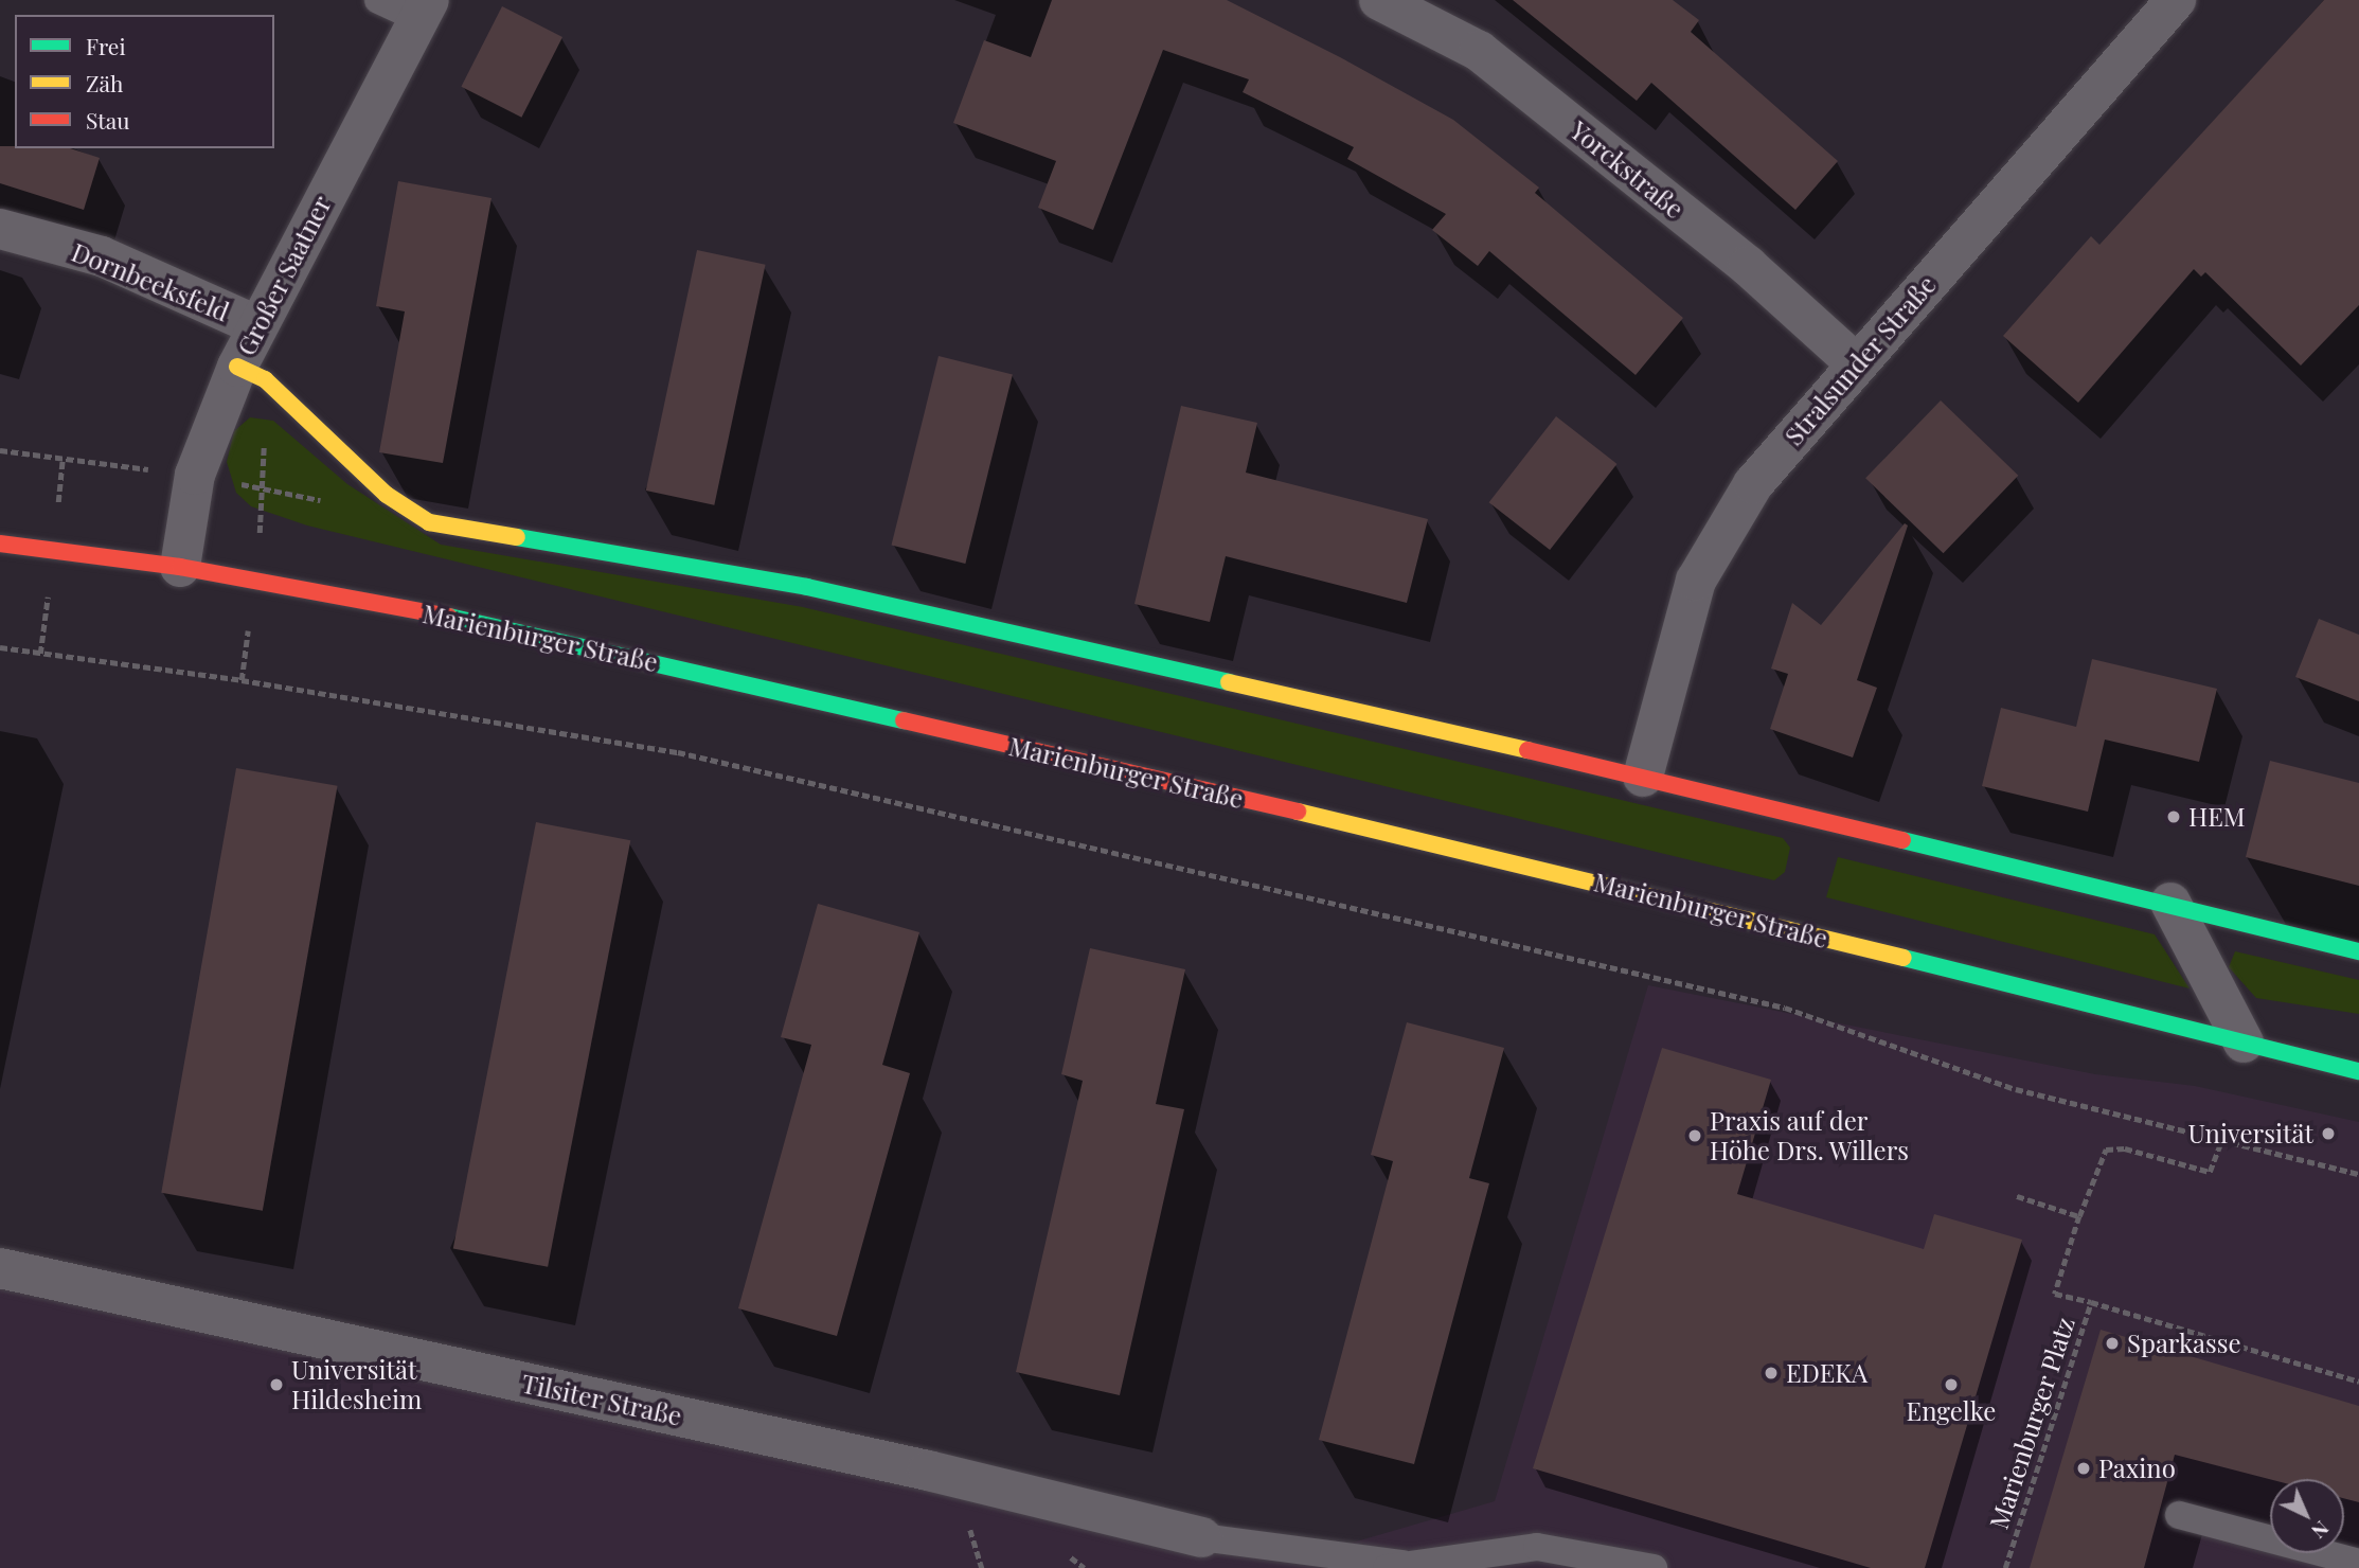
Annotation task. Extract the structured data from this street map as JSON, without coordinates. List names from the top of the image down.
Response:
{
  "streets": {
    "main road": ["Marienburger Straße"],
    "street": [
      "Yorckstraße",
      "Großer Saatner",
      "Dornbeeksfeld",
      "Stralsunder Straße",
      "Tilsiter Straße"
    ],
    "path": ["Marienburger Platz"]
  },
  "crossings": [
    ["Yorckstraße", "Stralsunder Straße"],
    ["Großer Saatner", "Dornbeeksfeld"],
    ["Großer Saatner", "Marienburger Straße"]
  ],
  "places": [
    "HEM",
    "Universität",
    "Praxis auf der Höhe Drs. Willers",
    "Sparkasse",
    "EDEKA",
    "Universität Hildesheim",
    "Engelke",
    "Paxino"
  ],
  "legend": ["Frei", "Zäh", "Stau"],
  "north": "bottom right"
}
